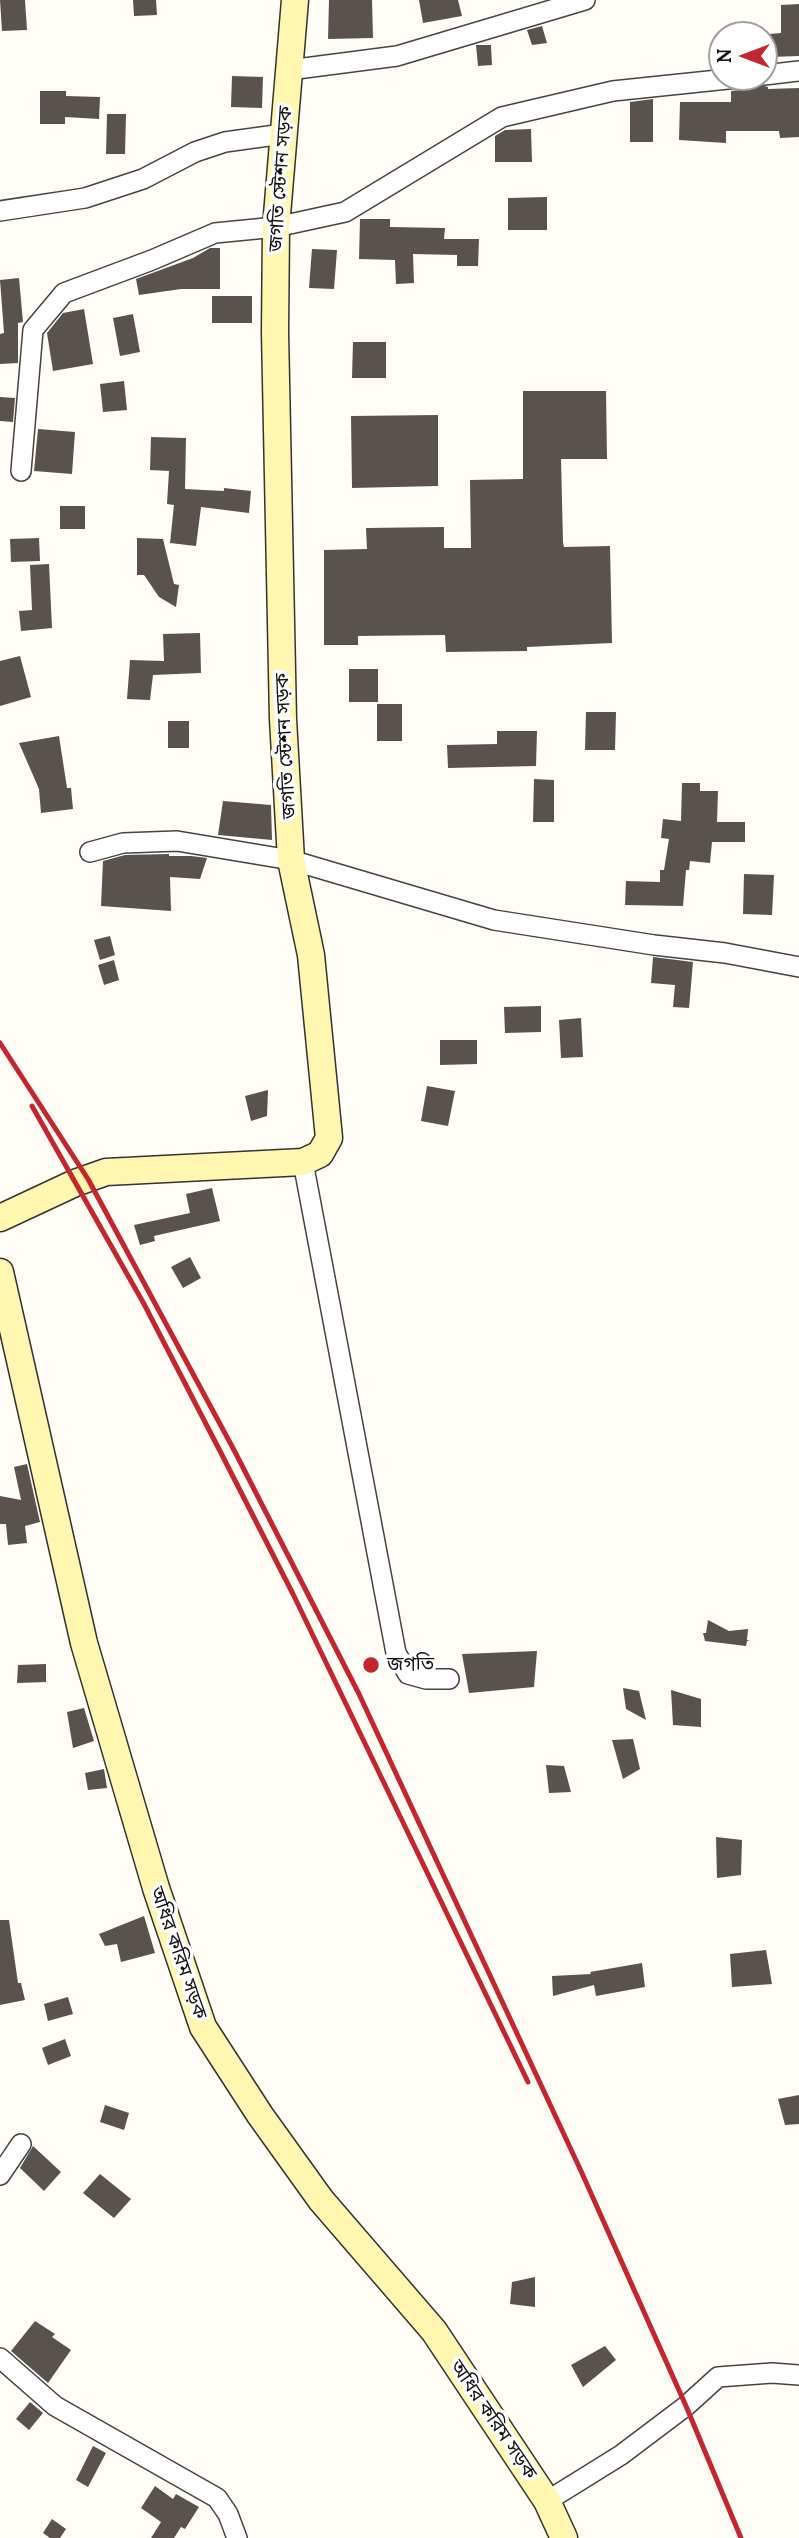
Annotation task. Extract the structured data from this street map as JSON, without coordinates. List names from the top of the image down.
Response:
{
  "streets": {
    "street": ["জগতি স্টেশন সড়ক", "অধির করিম সড়ক"]
  },
  "places": ["জগতি"],
  "north": "left"
}
